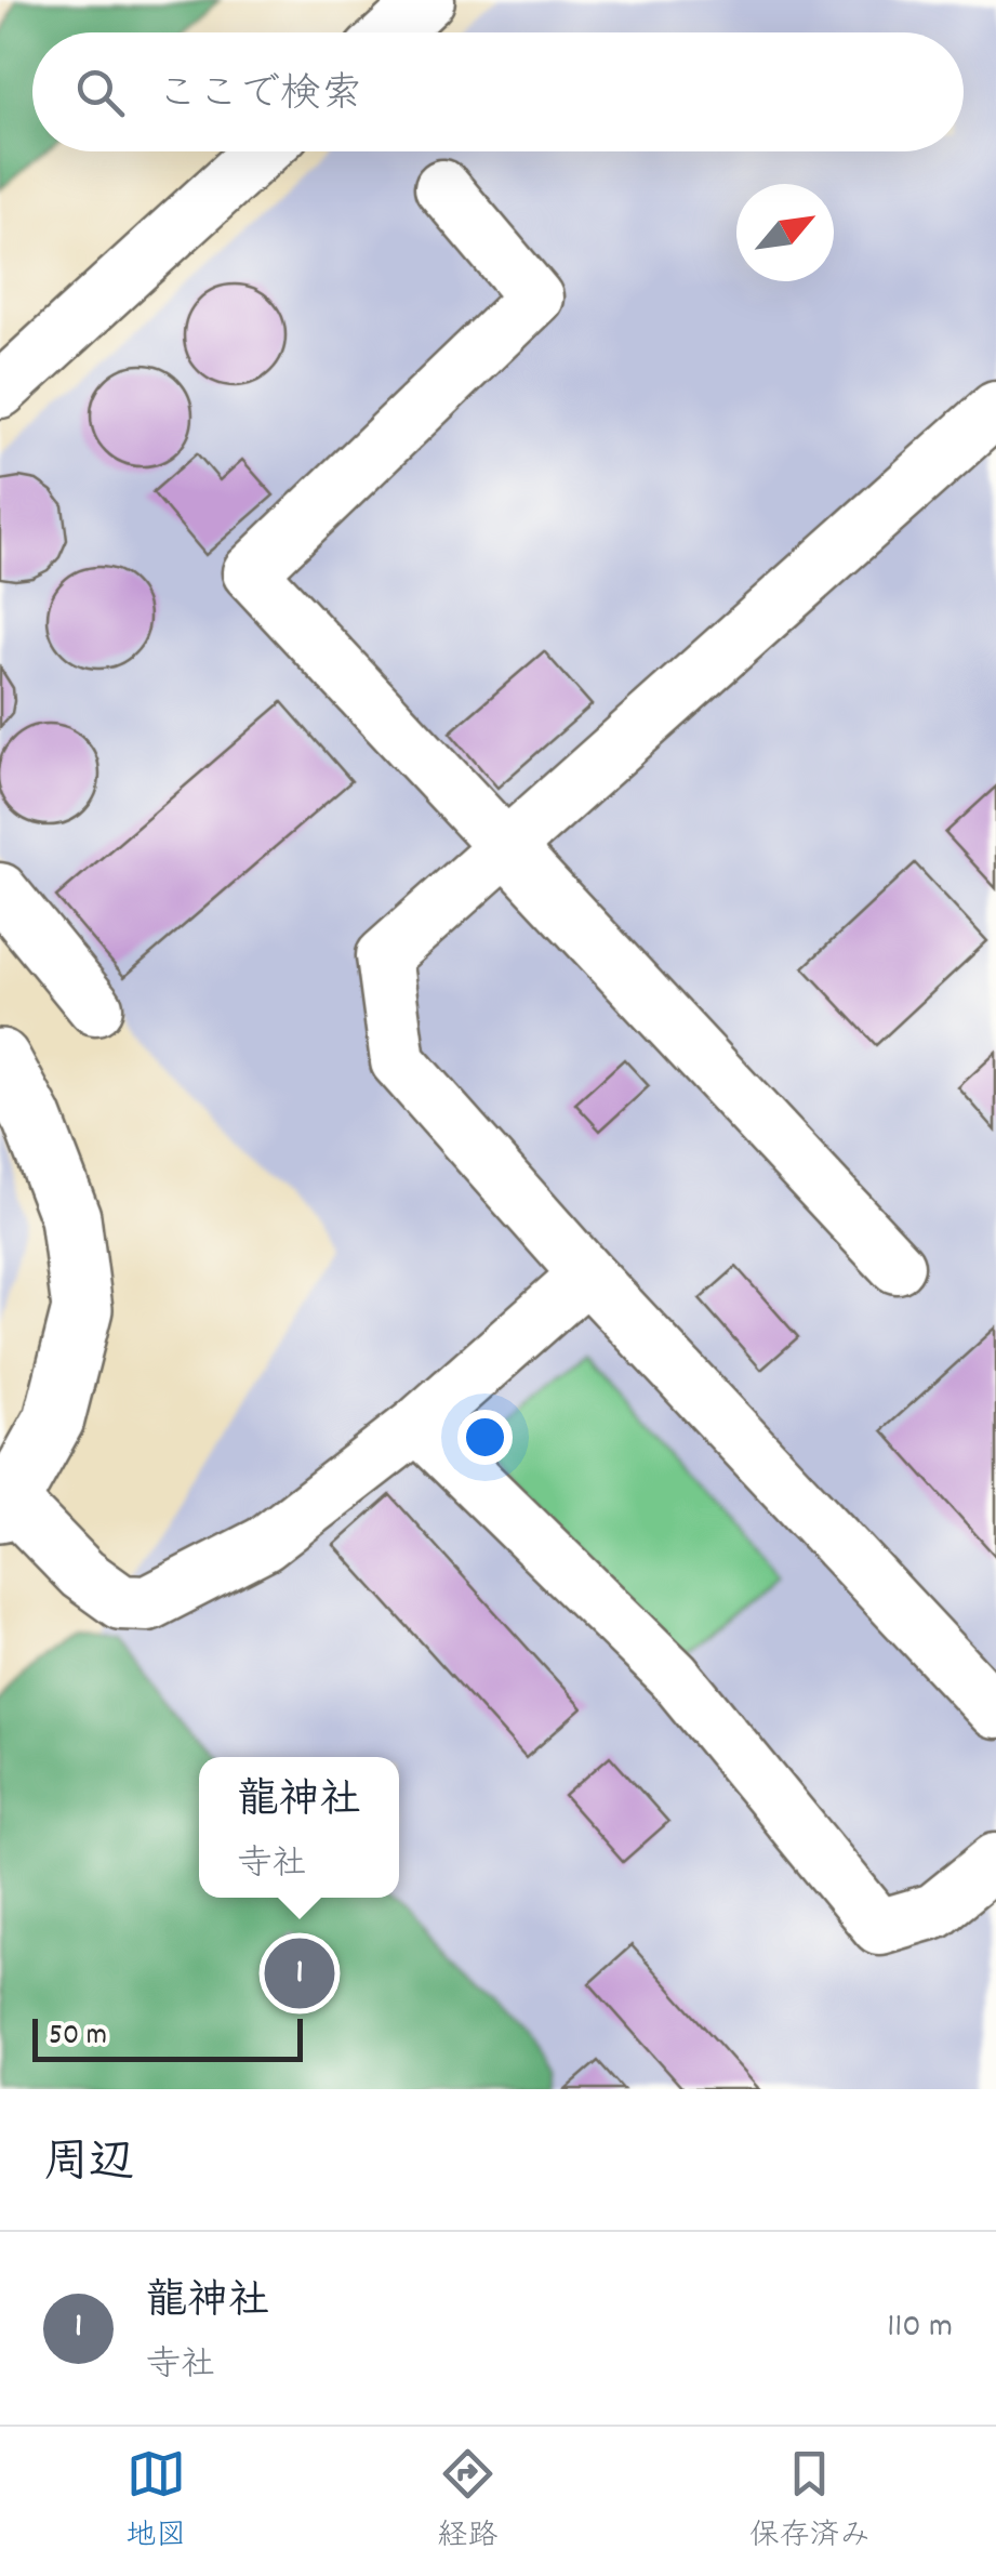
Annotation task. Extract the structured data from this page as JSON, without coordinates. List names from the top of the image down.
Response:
{
  "scale_bar": "50 m",
  "north": "top right",
  "page": {
    "search": "ここで検索",
    "popup": ["龍神社", "寺社"],
    "pins": "1",
    "scale": "50 m",
    "heading": "周辺",
    "list": [
      {
        "mark": "1",
        "name": "龍神社",
        "note": "寺社",
        "value": "110 m"
      }
    ],
    "nav": ["地図", "経路", "保存済み"]
  }
}
